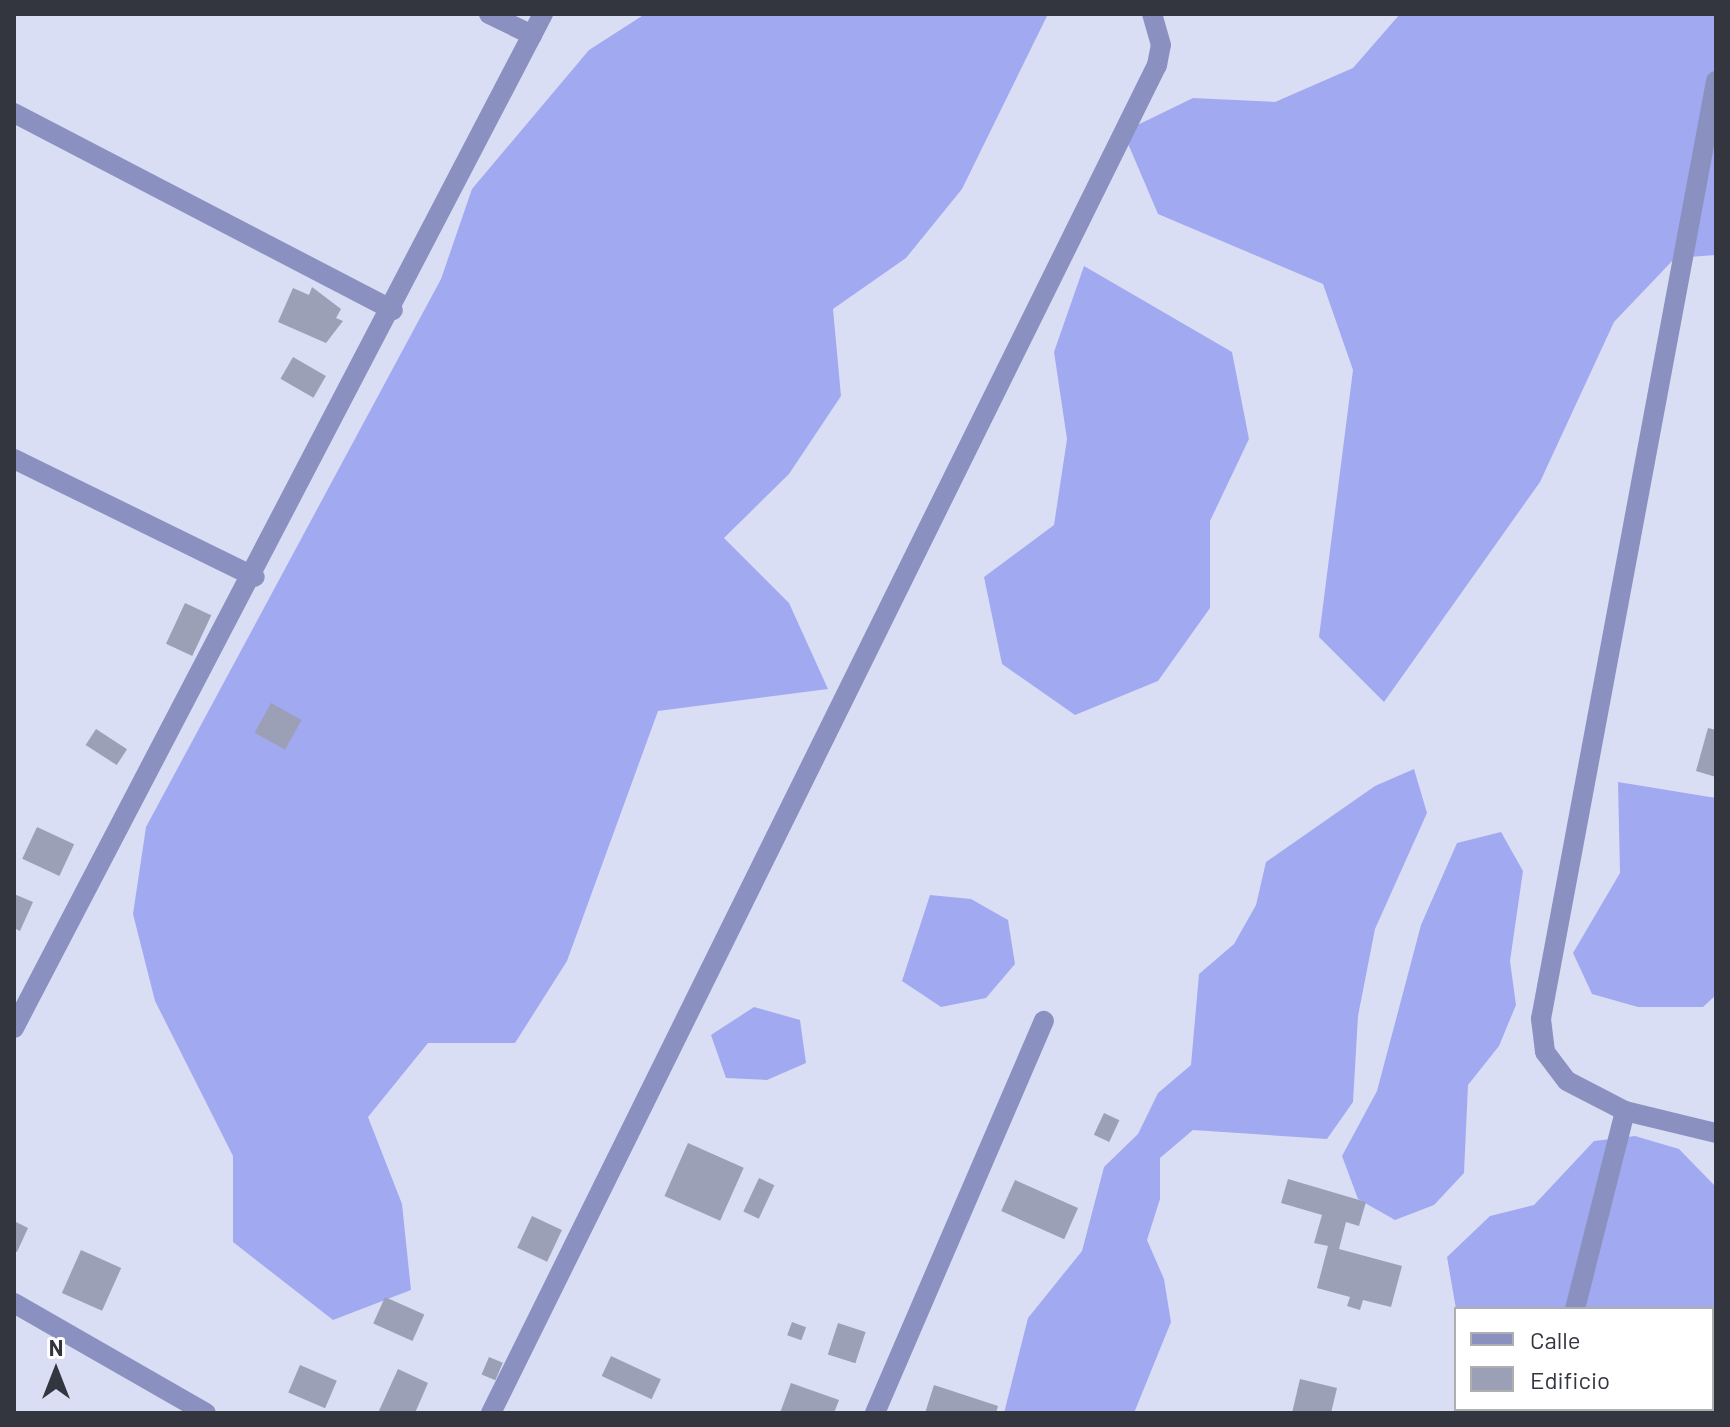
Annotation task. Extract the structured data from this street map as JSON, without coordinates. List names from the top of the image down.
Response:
{
  "legend": ["Calle", "Edificio"],
  "north": "top"
}
